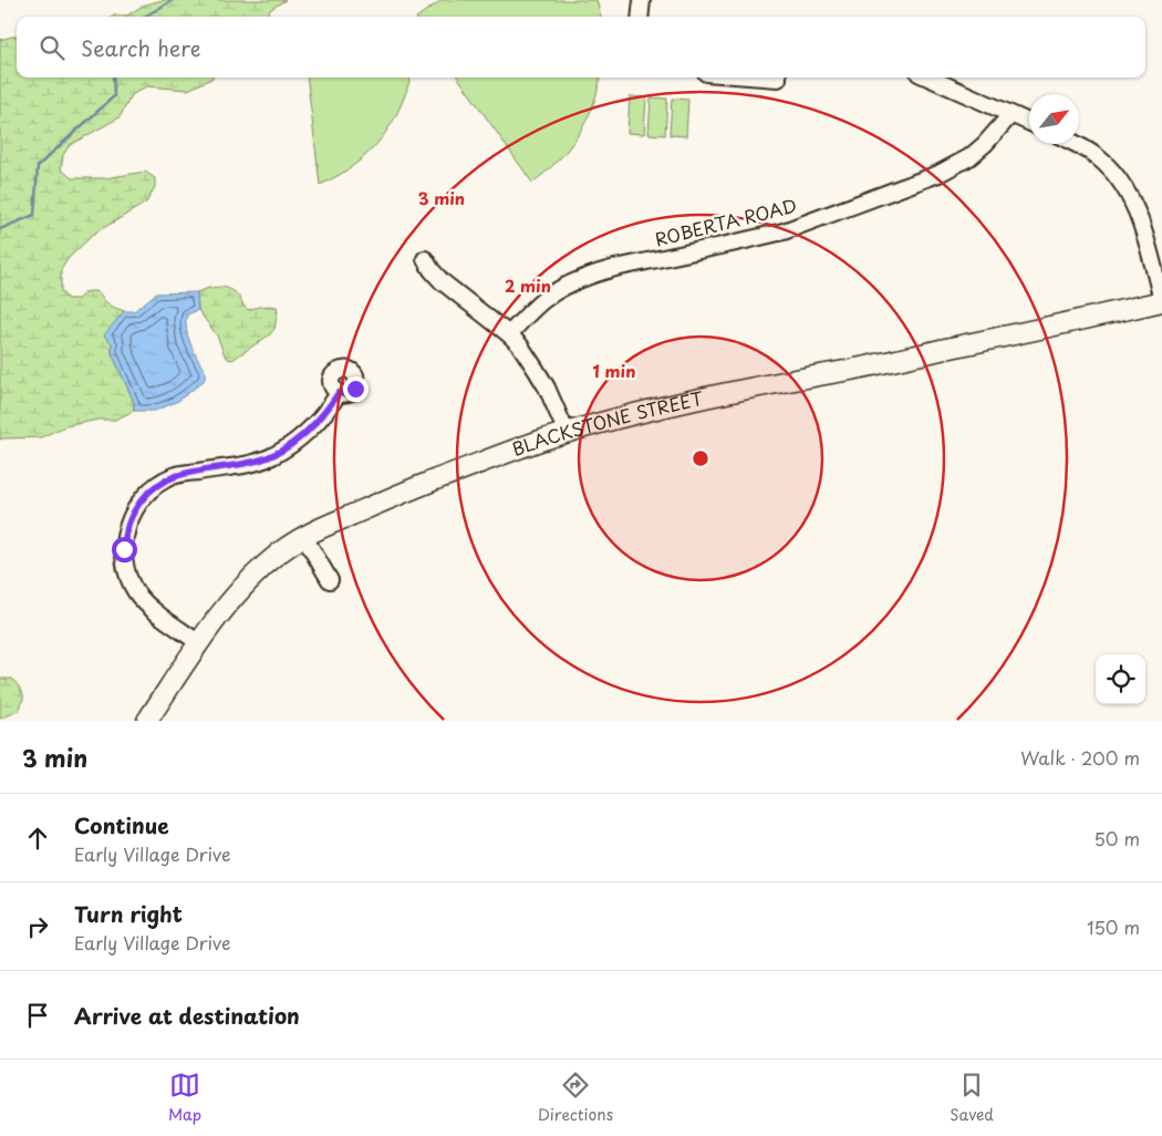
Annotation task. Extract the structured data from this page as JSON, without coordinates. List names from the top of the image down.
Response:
{
  "streets": {
    "main road": ["BLACKSTONE STREET"],
    "street": ["ROBERTA ROAD"]
  },
  "north": "top right",
  "page": {
    "search": "Search here",
    "heading": ["3 min", "Walk · 200 m"],
    "list": [
      ["Continue", "Early Village Drive", "50 m"],
      ["Turn right", "Early Village Drive", "150 m"],
      "Arrive at destination"
    ],
    "nav": ["Map", "Directions", "Saved"]
  },
  "rings": ["3 min", "2 min", "1 min"]
}
